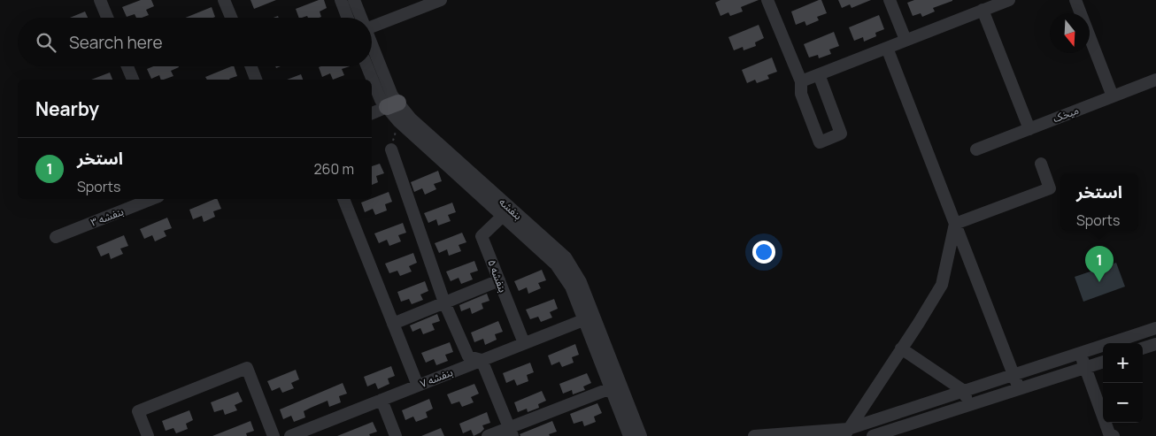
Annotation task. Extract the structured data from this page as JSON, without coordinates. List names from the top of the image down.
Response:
{
  "streets": {
    "street": [
      "میخک",
      "بنفشه",
      "بنفشه ۳",
      "بنفشه ۵",
      "بنفشه ۷"
    ]
  },
  "crossings": [
    ["بنفشه", "بنفشه ۵"],
    ["بنفشه", "بنفشه ۷"],
    ["بنفشه ۵", "بنفشه ۷"]
  ],
  "north": "bottom",
  "page": {
    "search": "Search here",
    "heading": "Nearby",
    "list": [
      {
        "mark": "1",
        "name": "استخر",
        "note": "Sports",
        "value": "260 m"
      }
    ],
    "popup": ["استخر", "Sports"],
    "pins": "1",
    "map_buttons": ["+", "−"]
  }
}
